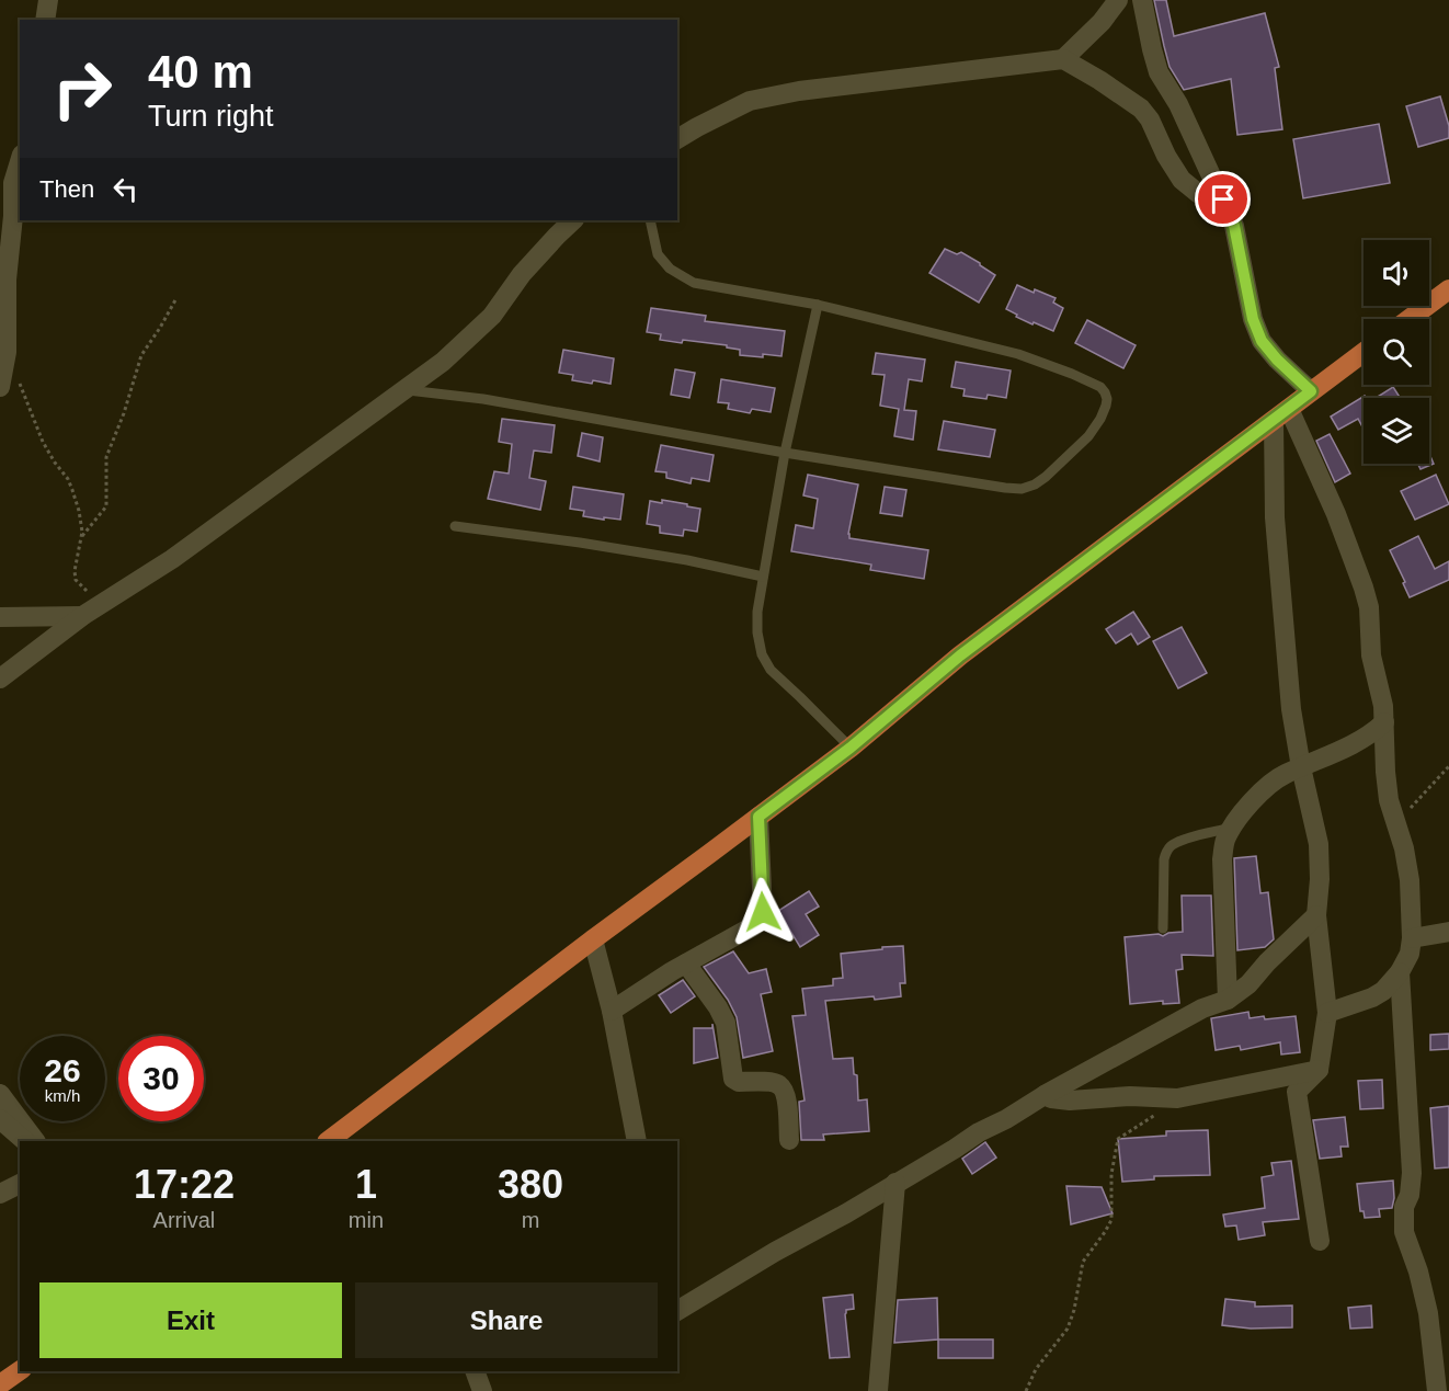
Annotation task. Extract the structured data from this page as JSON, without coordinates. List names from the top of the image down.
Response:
{
  "page": {
    "turn": ["40 m", "Turn right"],
    "then": "Then",
    "speed": "26 km/h",
    "limit": "30",
    "eta": [
      "17:22",
      "Arrival",
      "1",
      "min",
      "380",
      "m"
    ],
    "buttons": ["Exit", "Share"]
  }
}
